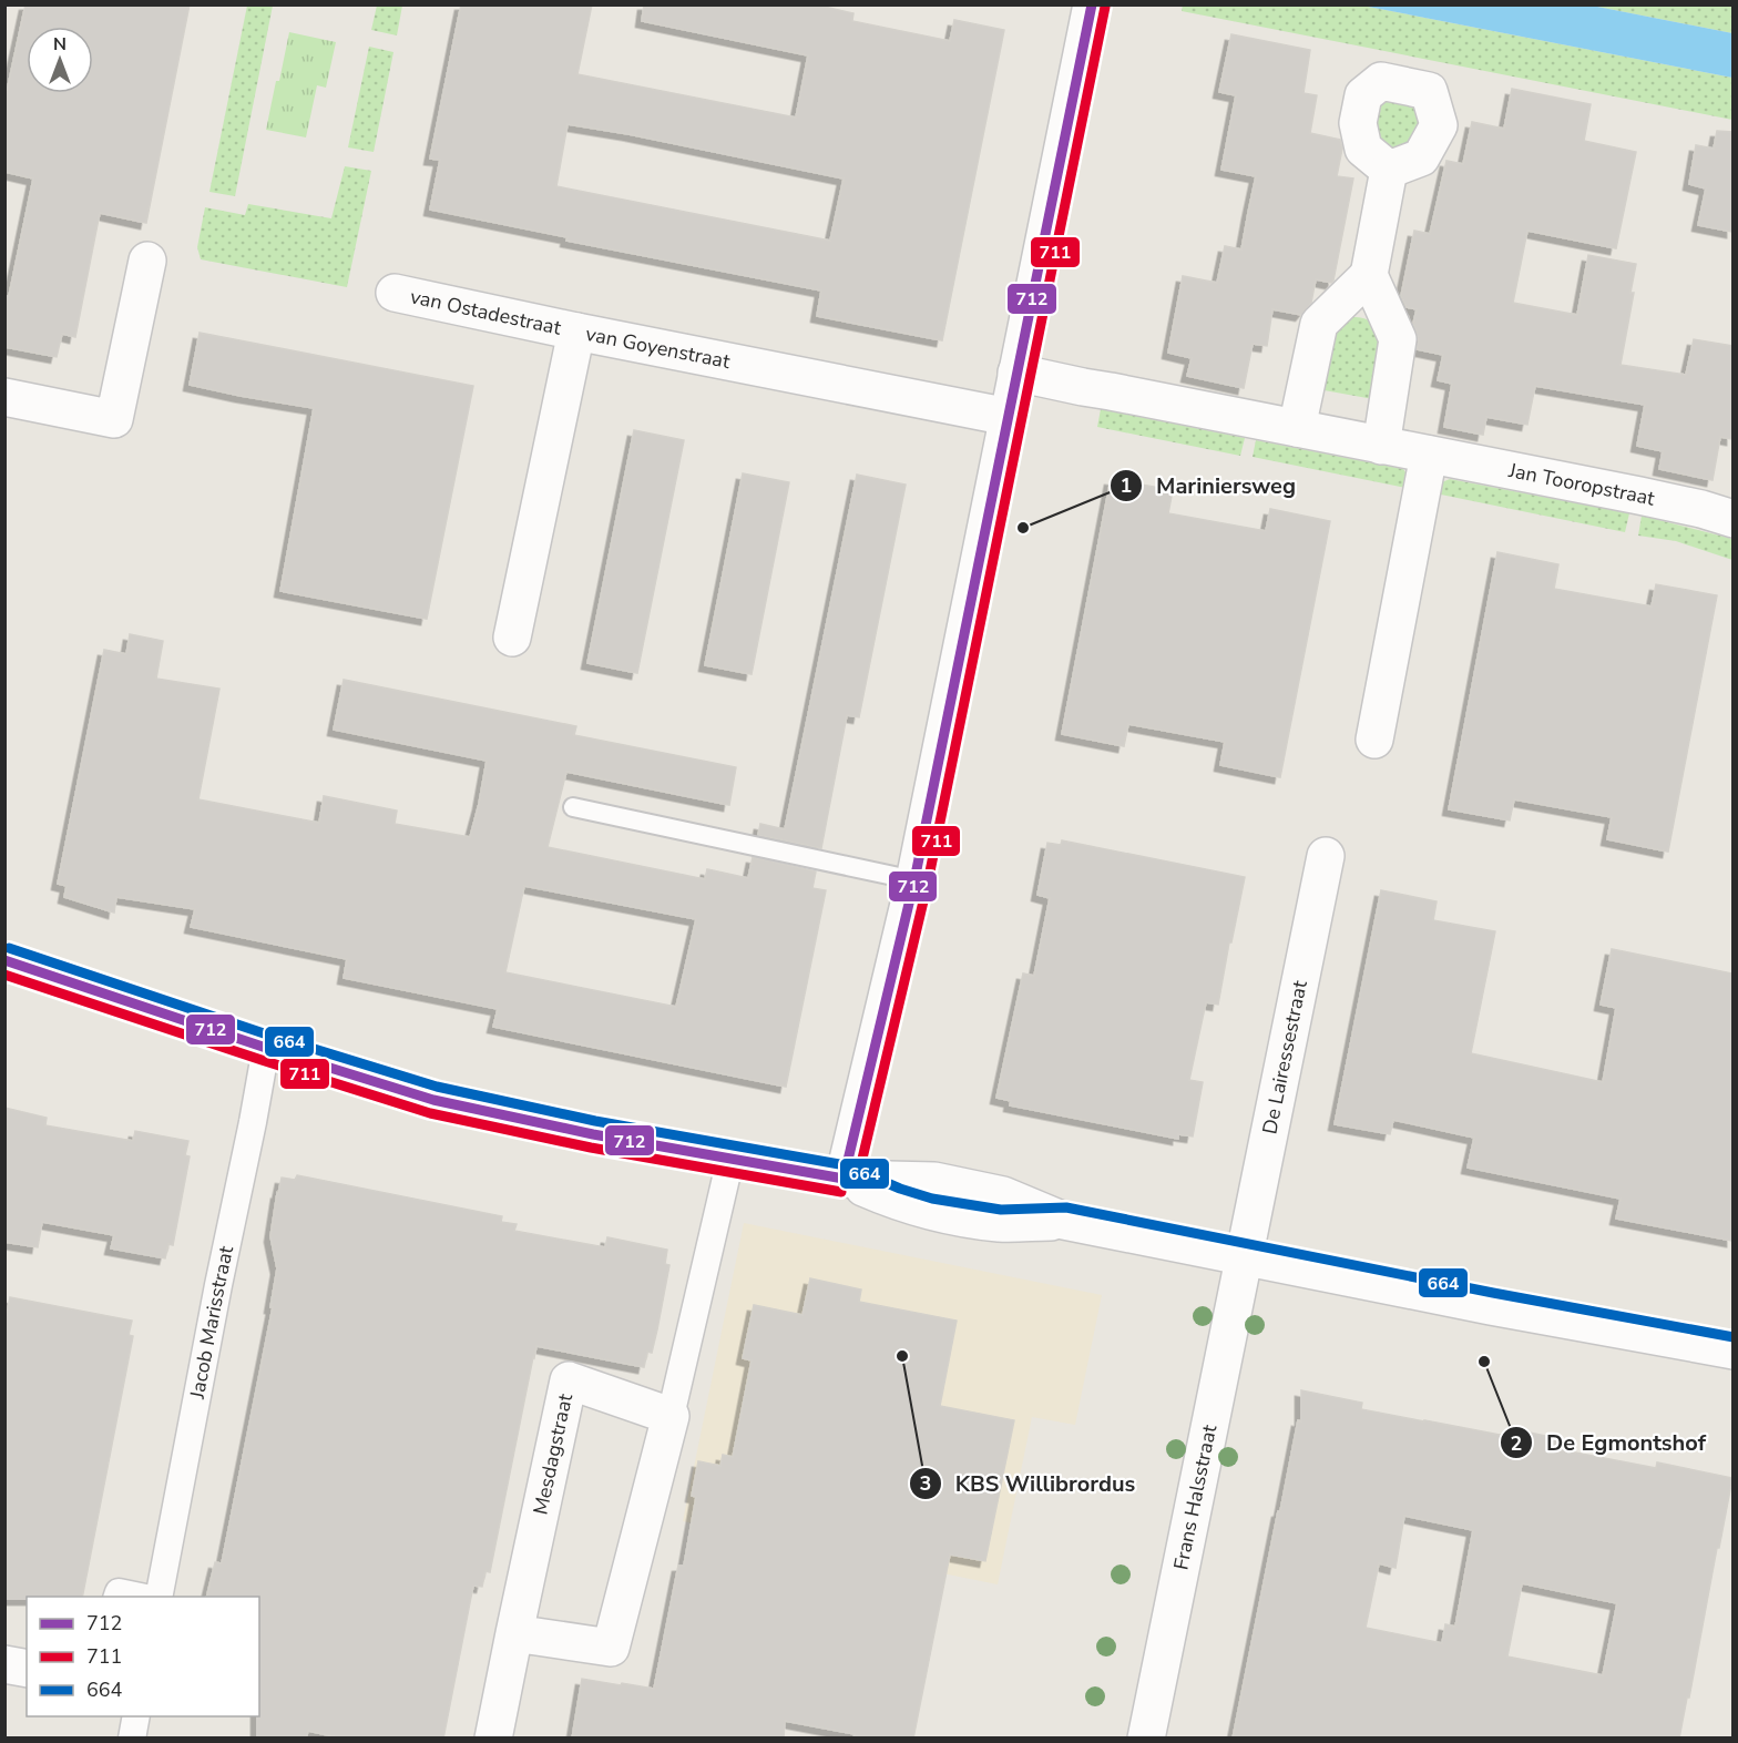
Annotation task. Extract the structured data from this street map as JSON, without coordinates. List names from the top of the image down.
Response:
{
  "streets": {
    "street": [
      "van Ostadestraat",
      "van Goyenstraat",
      "Jan Tooropstraat",
      "De Lairessestraat",
      "Jacob Marisstraat",
      "Mesdagstraat",
      "Frans Halsstraat"
    ]
  },
  "crossings": [
    ["van Ostadestraat", "van Goyenstraat"],
    ["De Lairessestraat", "Frans Halsstraat"]
  ],
  "places": ["Mariniersweg", "KBS Willibrordus", "De Egmontshof"],
  "lines": ["transit line 712", "transit line 711", "transit line 664"],
  "legend": ["712", "711", "664"],
  "north": "top"
}
